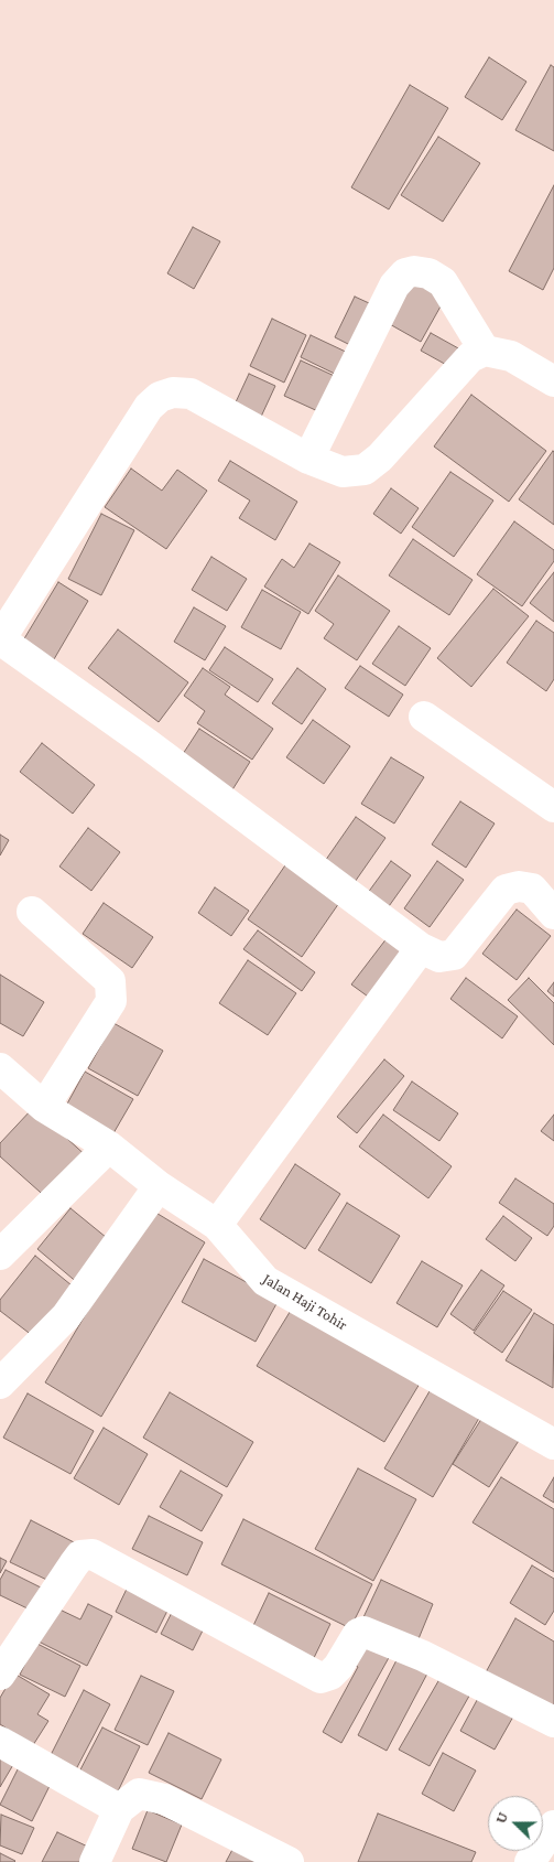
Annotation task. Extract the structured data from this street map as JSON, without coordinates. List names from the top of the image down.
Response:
{
  "streets": {
    "street": ["Jalan Haji Tohir"]
  },
  "north": "left"
}
